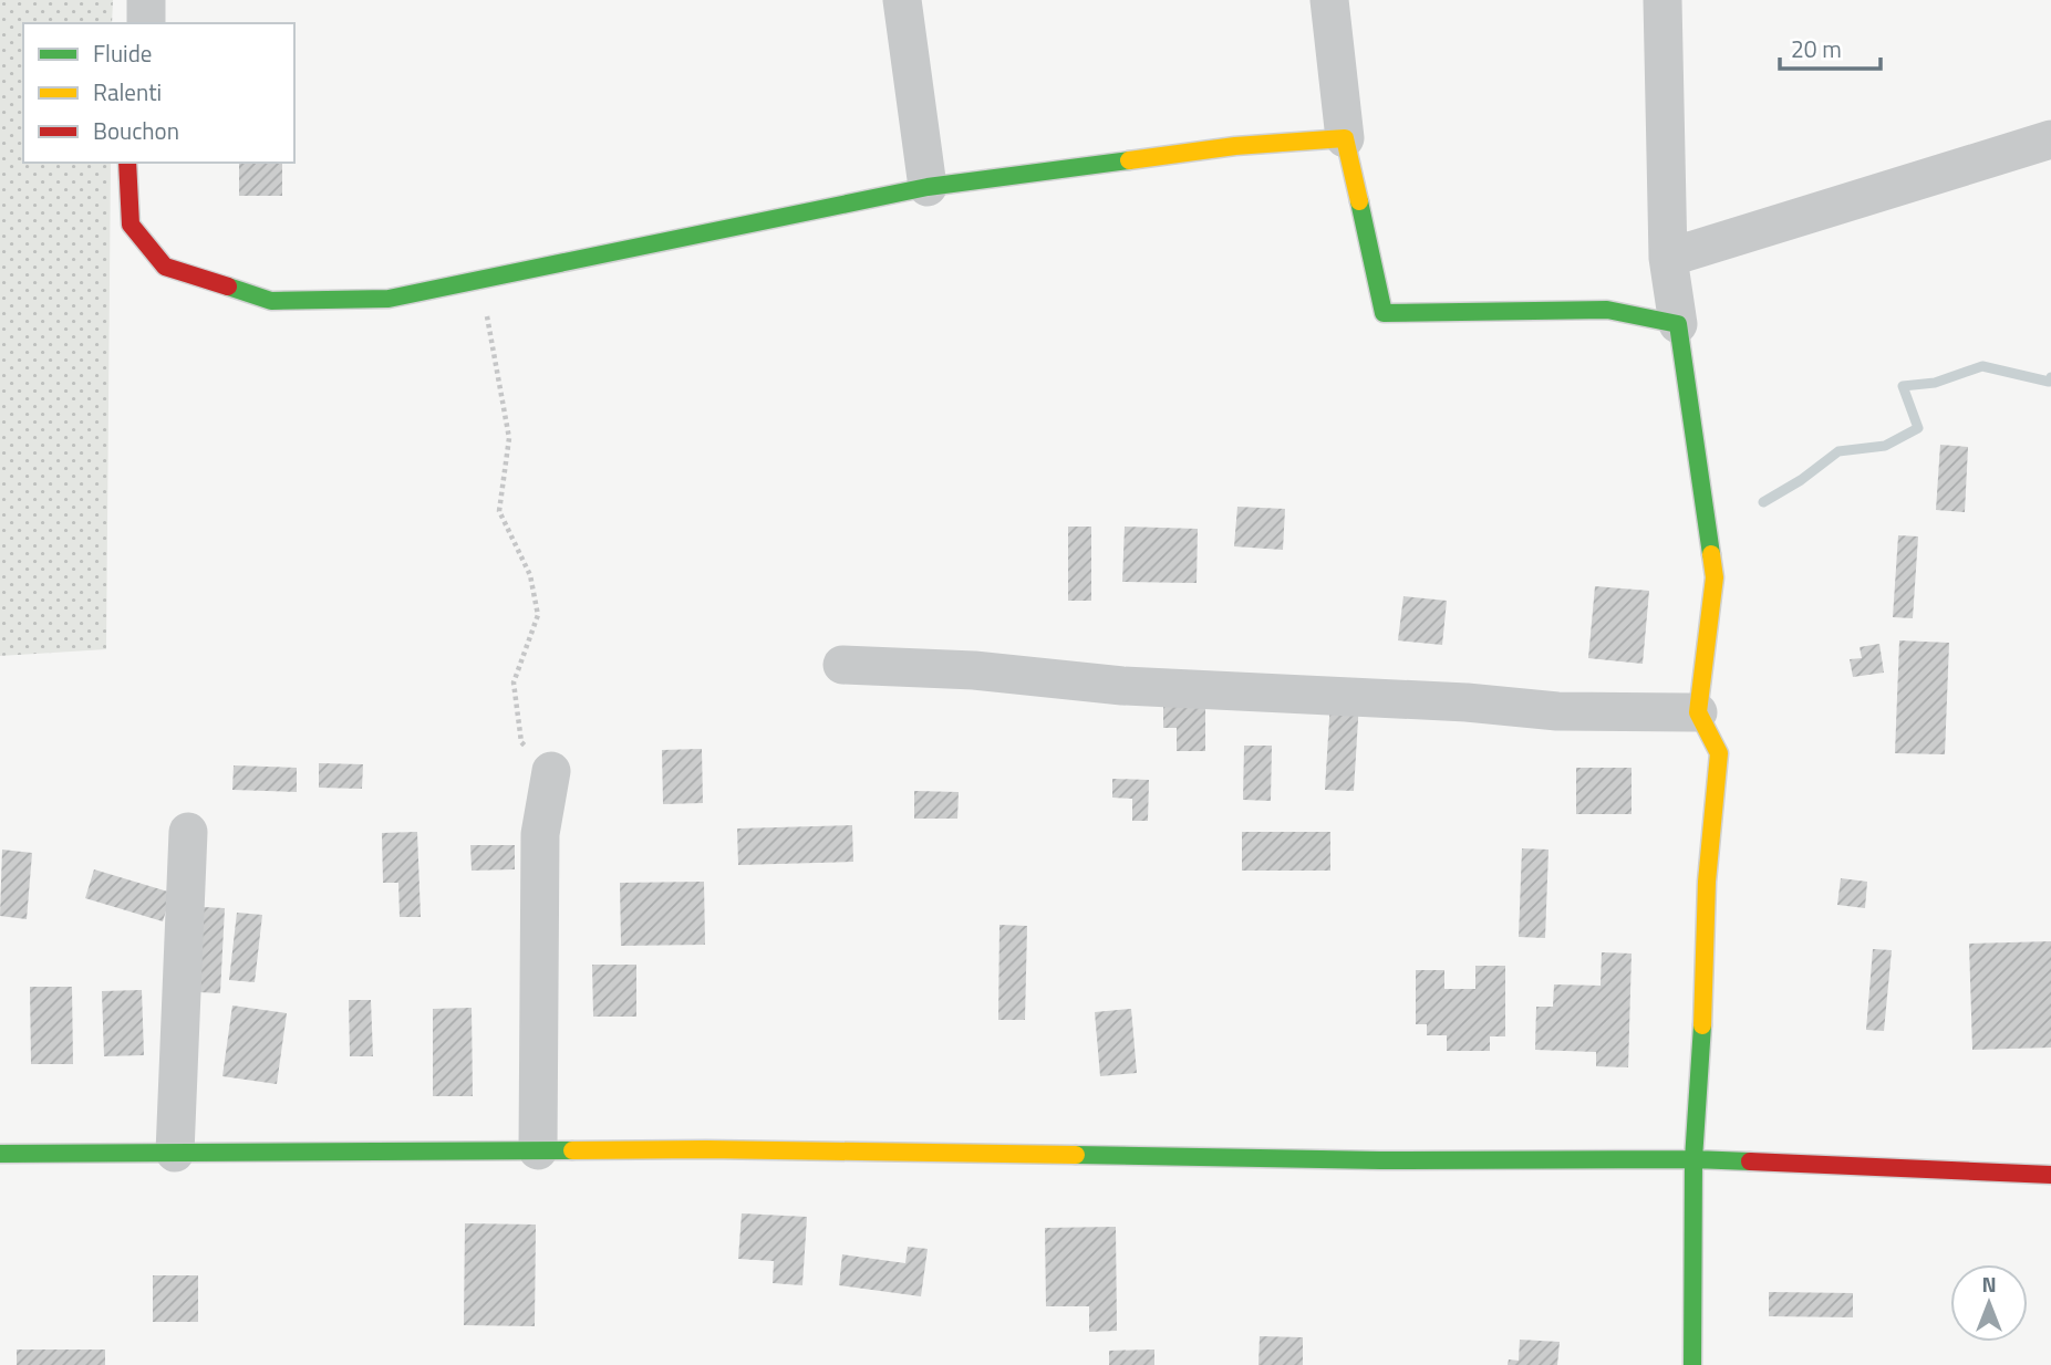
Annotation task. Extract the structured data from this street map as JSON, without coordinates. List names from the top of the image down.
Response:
{
  "legend": ["Fluide", "Ralenti", "Bouchon"],
  "scale_bar": "20 m",
  "north": "top"
}
